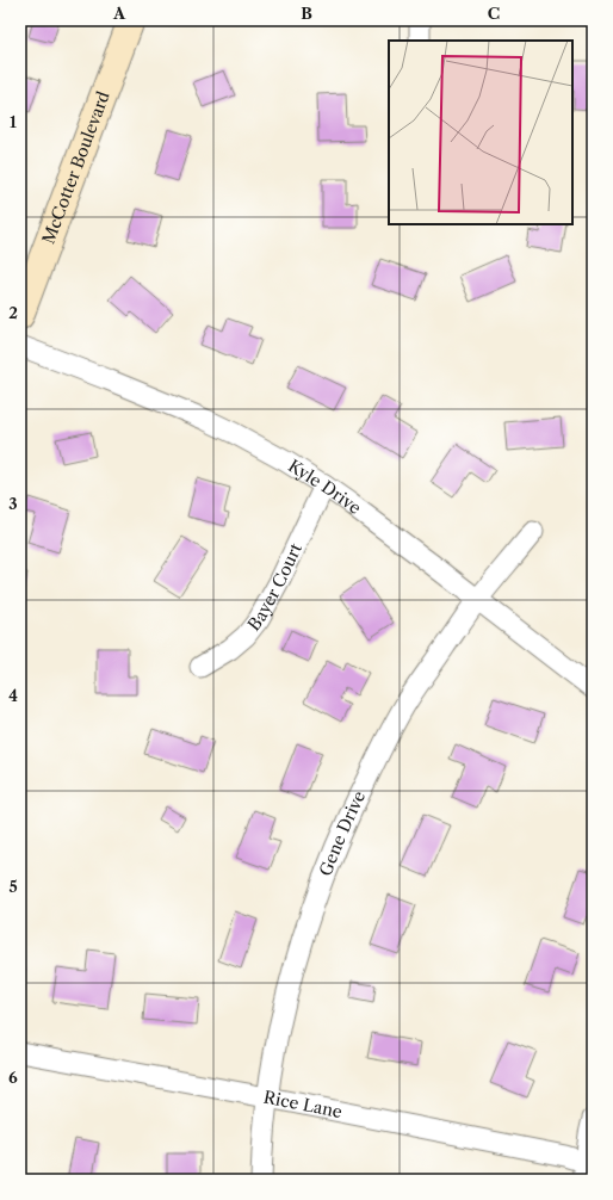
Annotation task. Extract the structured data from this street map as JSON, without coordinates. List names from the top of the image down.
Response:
{
  "streets": {
    "street": [
      "McCotter Boulevard",
      "Kyle Drive",
      "Bayer Court",
      "Gene Drive",
      "Rice Lane"
    ]
  },
  "crossings": [
    ["Kyle Drive", "Bayer Court"],
    ["Kyle Drive", "Gene Drive"],
    ["Gene Drive", "Rice Lane"]
  ],
  "grid": {
    "columns": ["A", "B", "C"],
    "rows": [
      "1",
      "2",
      "3",
      "4",
      "5",
      "6"
    ]
  }
}
